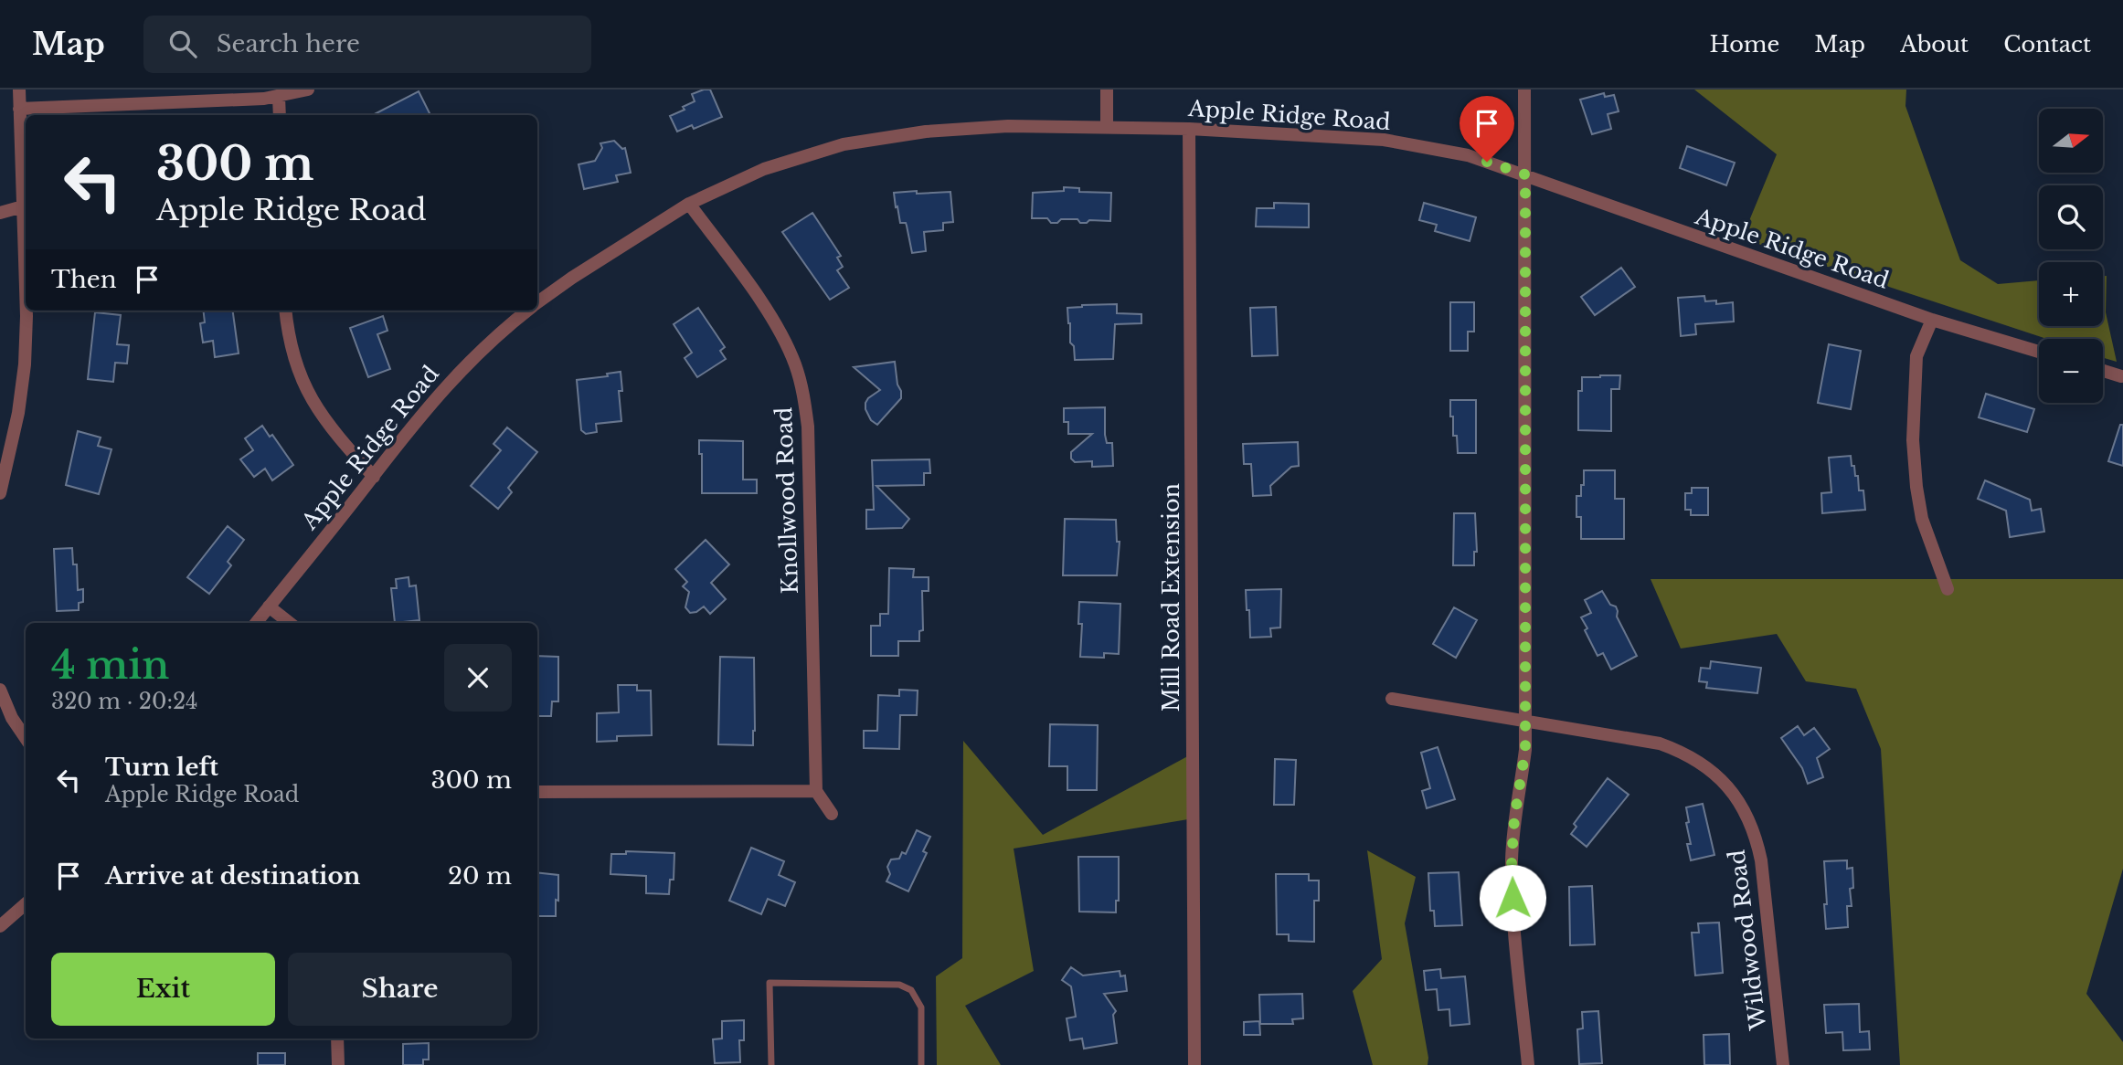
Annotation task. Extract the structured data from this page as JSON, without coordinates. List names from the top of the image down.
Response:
{
  "streets": {
    "street": [
      "Apple Ridge Road",
      "Knollwood Road",
      "Mill Road Extension",
      "Wildwood Road"
    ]
  },
  "crossings": [
    ["Apple Ridge Road", "Knollwood Road"],
    ["Apple Ridge Road", "Mill Road Extension"]
  ],
  "north": "right",
  "page": {
    "header": "Map",
    "search": "Search here",
    "nav": [
      "Home",
      "Map",
      "About",
      "Contact"
    ],
    "map_buttons": ["+", "−"],
    "turn": ["300 m", "Apple Ridge Road"],
    "then": "Then",
    "heading": ["4 min", "320 m · 20:24"],
    "list": [
      {
        "name": "Turn left",
        "note": "Apple Ridge Road",
        "value": "300 m"
      },
      {
        "name": "Arrive at destination",
        "value": "20 m"
      }
    ],
    "buttons": ["Exit", "Share"]
  }
}
